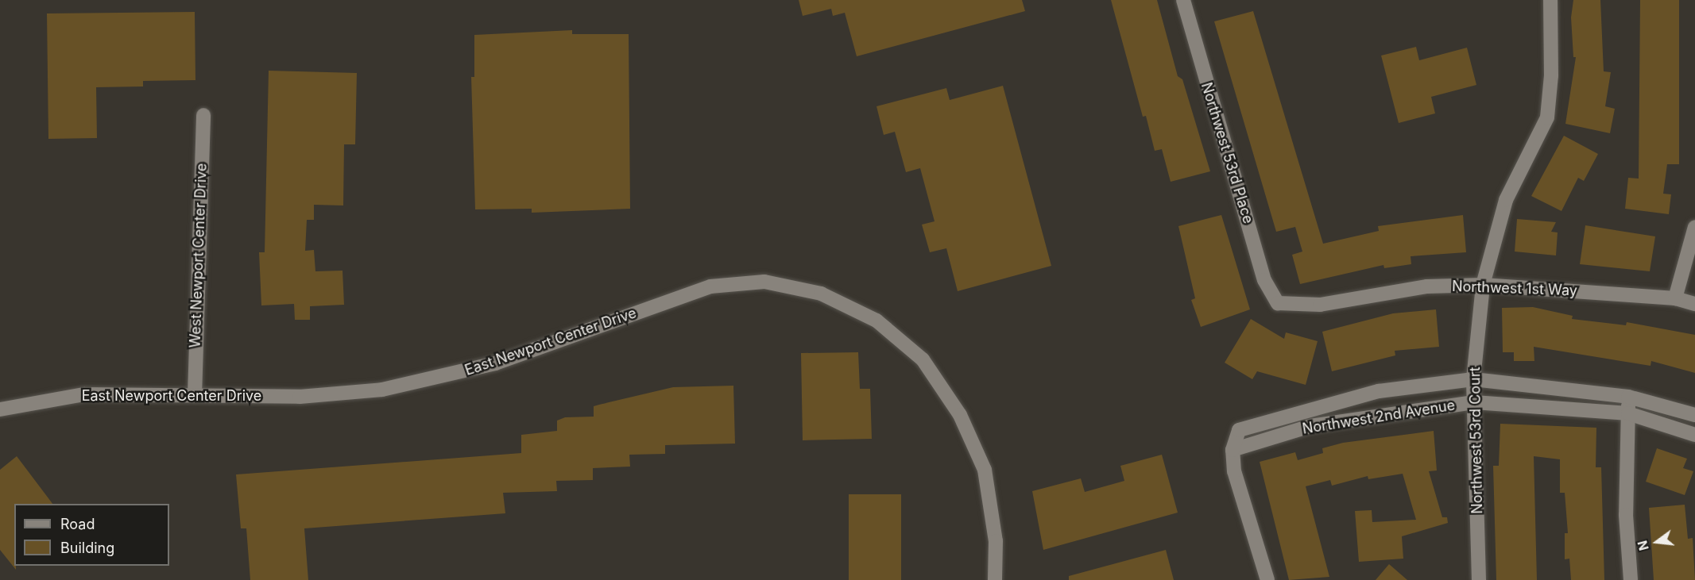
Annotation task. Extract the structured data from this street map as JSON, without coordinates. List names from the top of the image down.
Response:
{
  "streets": {
    "street": [
      "Northwest 53rd Place",
      "West Newport Center Drive",
      "Northwest 1st Way",
      "East Newport Center Drive",
      "Northwest 2nd Avenue",
      "Northwest 53rd Court"
    ]
  },
  "crossings": [
    ["Northwest 53rd Place", "Northwest 1st Way"],
    ["West Newport Center Drive", "East Newport Center Drive"],
    ["Northwest 1st Way", "Northwest 53rd Court"],
    ["Northwest 2nd Avenue", "Northwest 53rd Court"]
  ],
  "legend": ["Road", "Building"],
  "north": "left"
}
